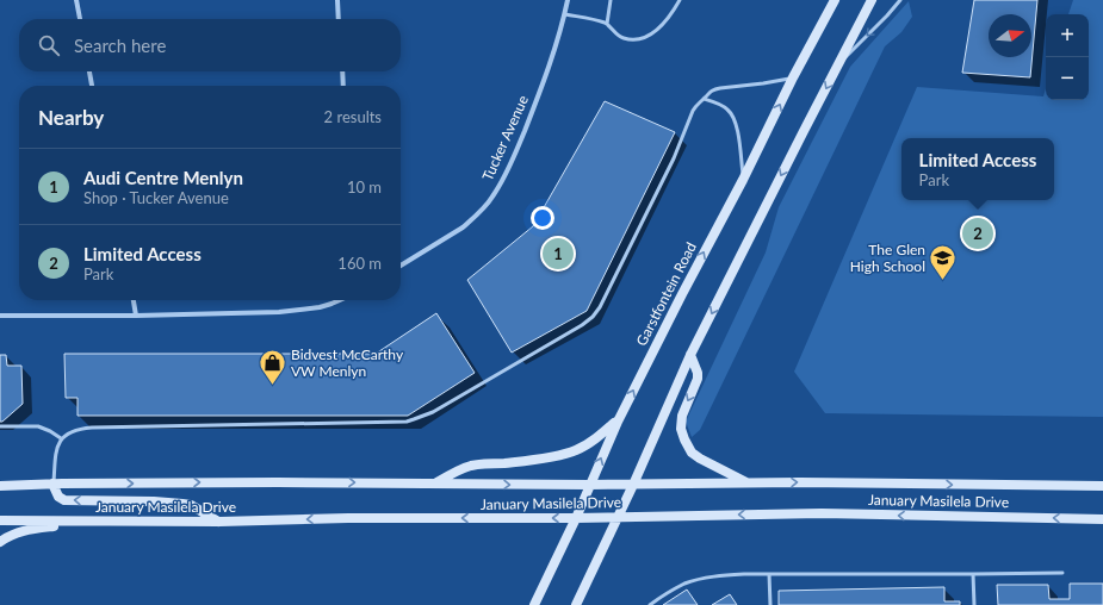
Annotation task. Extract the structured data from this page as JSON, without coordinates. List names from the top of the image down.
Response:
{
  "streets": {
    "main road": ["Garstfontein Road", "January Masilela Drive"],
    "street": ["Tucker Avenue"]
  },
  "crossings": [
    ["Garstfontein Road", "January Masilela Drive"]
  ],
  "places": {
    "school or university": ["The Glen High School"],
    "shop": ["Bidvest McCarthy VW Menlyn"]
  },
  "north": "right",
  "page": {
    "map_buttons": ["+", "−"],
    "search": "Search here",
    "heading": ["Nearby", "2 results"],
    "popup": ["Limited Access", "Park"],
    "list": [
      {
        "mark": "1",
        "name": "Audi Centre Menlyn",
        "note": "Shop · Tucker Avenue",
        "value": "10 m"
      },
      {
        "mark": "2",
        "name": "Limited Access",
        "note": "Park",
        "value": "160 m"
      }
    ],
    "pins": ["2", "1"]
  }
}
